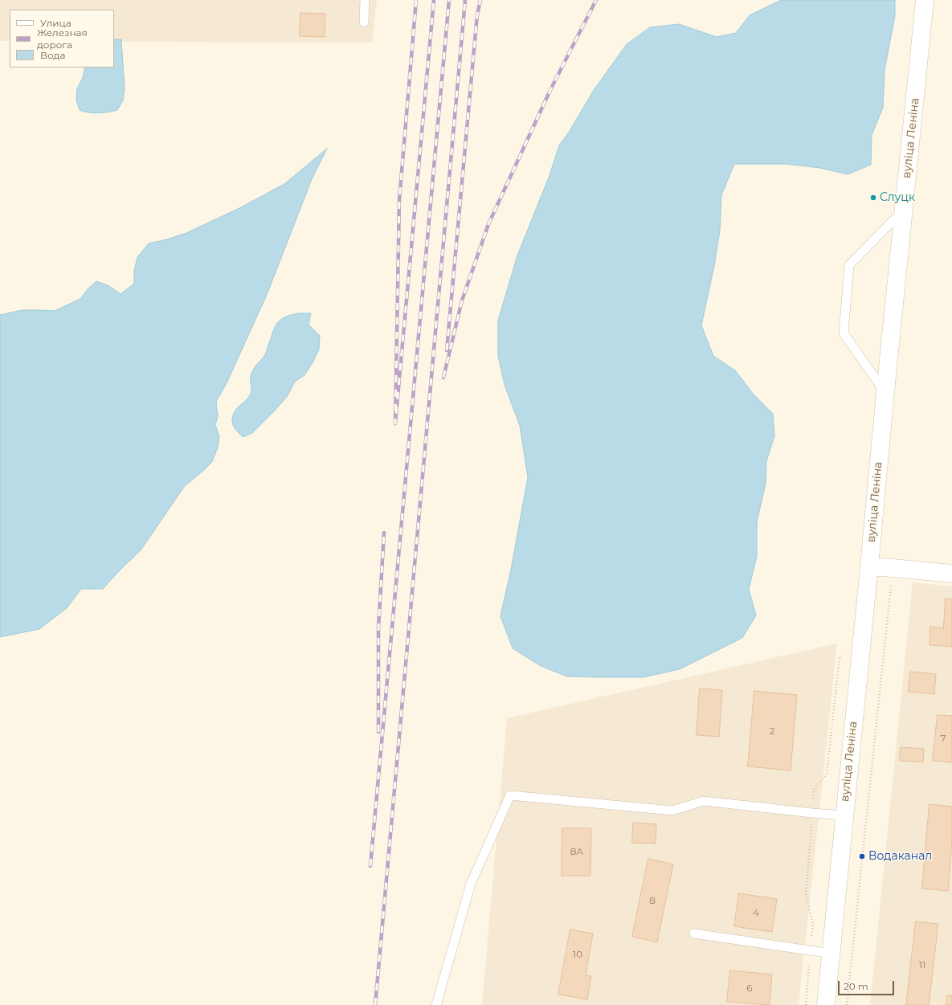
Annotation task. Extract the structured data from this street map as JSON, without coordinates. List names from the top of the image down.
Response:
{
  "streets": {
    "main road": ["вуліца Леніна"]
  },
  "places": ["Слуцк", "Водаканал"],
  "house_numbers": [
    "2",
    "7",
    "8А",
    "8",
    "4",
    "10",
    "11",
    "6"
  ],
  "legend": ["Улица", "Железная дорога", "Вода"],
  "scale_bar": "20 m"
}
